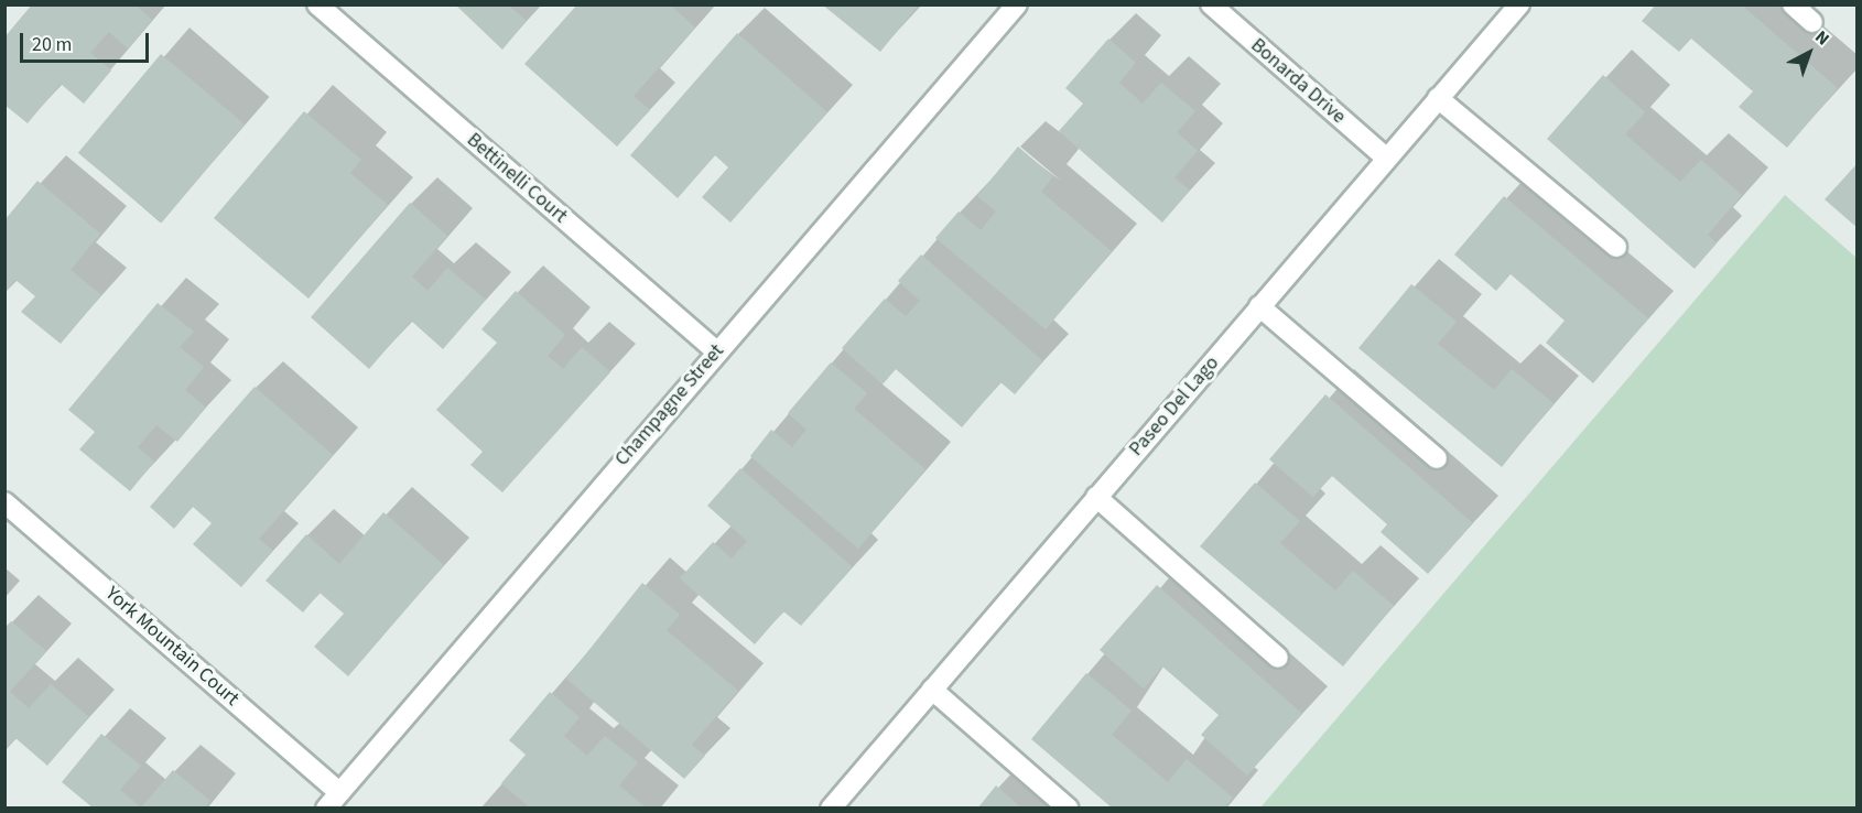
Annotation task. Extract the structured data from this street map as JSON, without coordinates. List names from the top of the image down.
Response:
{
  "streets": {
    "street": [
      "Bonarda Drive",
      "Bettinelli Court",
      "Champagne Street",
      "Paseo Del Lago",
      "York Mountain Court"
    ]
  },
  "crossings": [
    ["Bonarda Drive", "Paseo Del Lago"],
    ["Bettinelli Court", "Champagne Street"],
    ["Champagne Street", "York Mountain Court"]
  ],
  "scale_bar": "20 m",
  "north": "top right"
}
